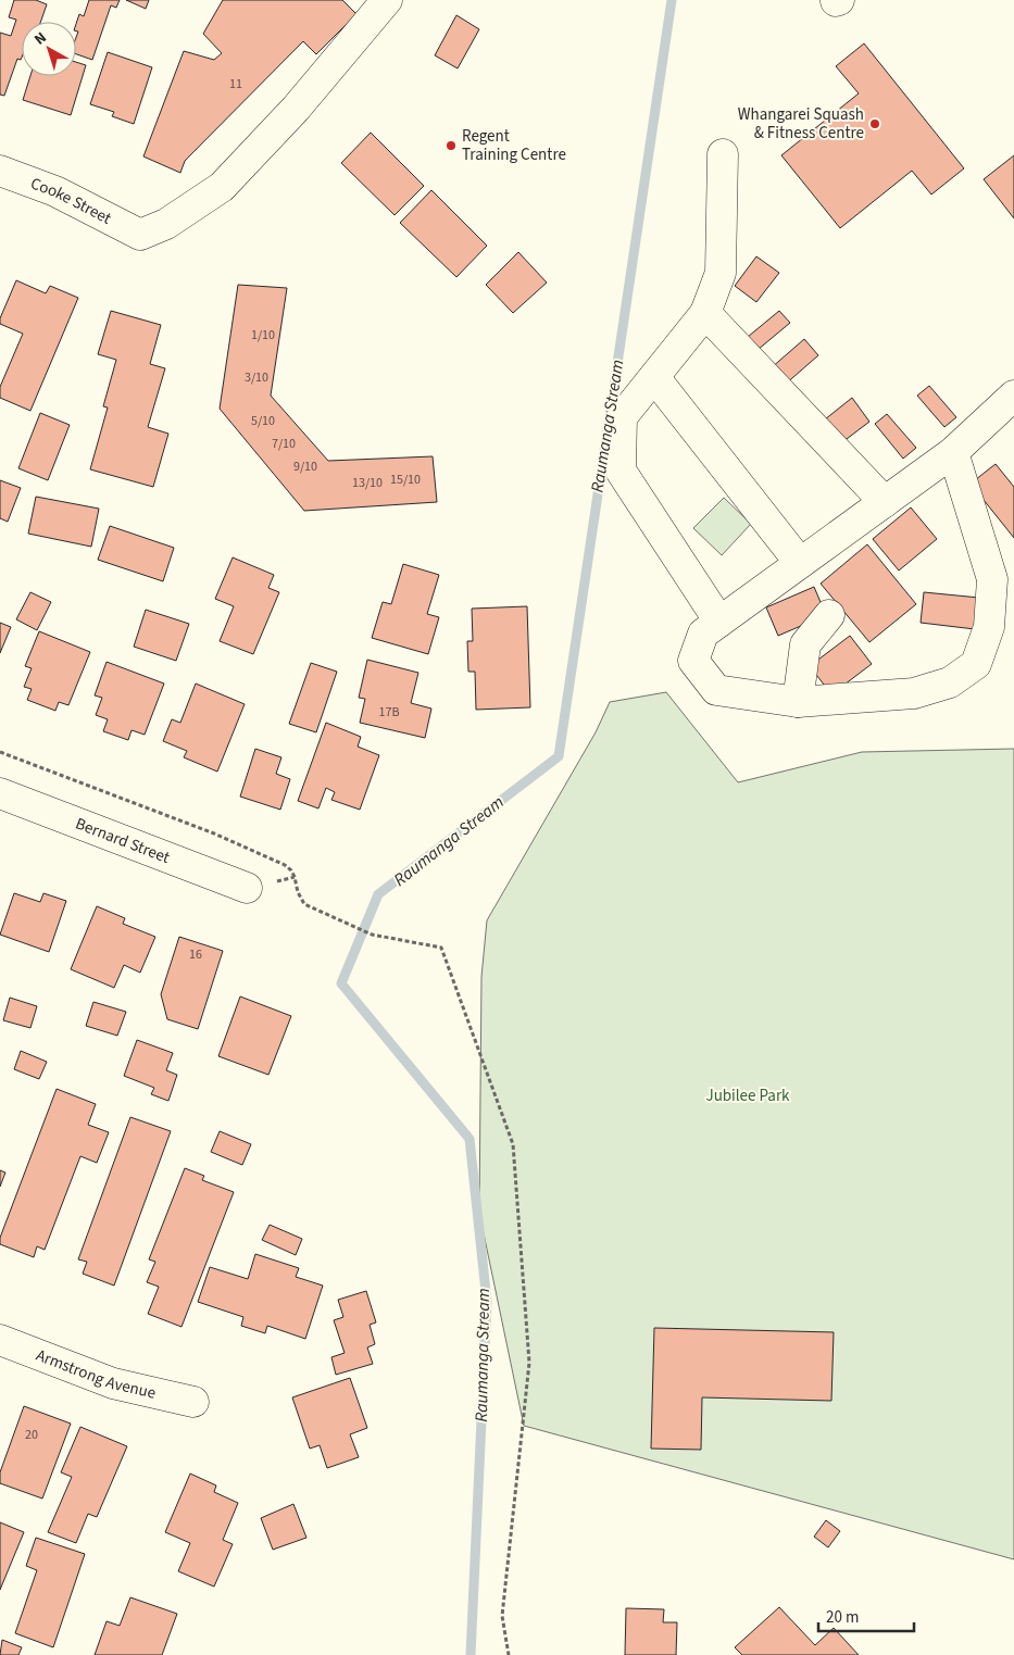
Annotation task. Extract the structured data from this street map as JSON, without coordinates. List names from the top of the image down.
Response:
{
  "streets": {
    "street": ["Cooke Street", "Bernard Street", "Armstrong Avenue"]
  },
  "water": ["Raumanga Stream"],
  "parks": ["Jubilee Park"],
  "places": ["Whangarei Squash & Fitness Centre", "Regent Training Centre"],
  "house_numbers": [
    "11",
    "1/10",
    "3/10",
    "5/10",
    "7/10",
    "9/10",
    "15/10",
    "13/10",
    "17B",
    "16",
    "20"
  ],
  "scale_bar": "20 m",
  "north": "top left"
}
